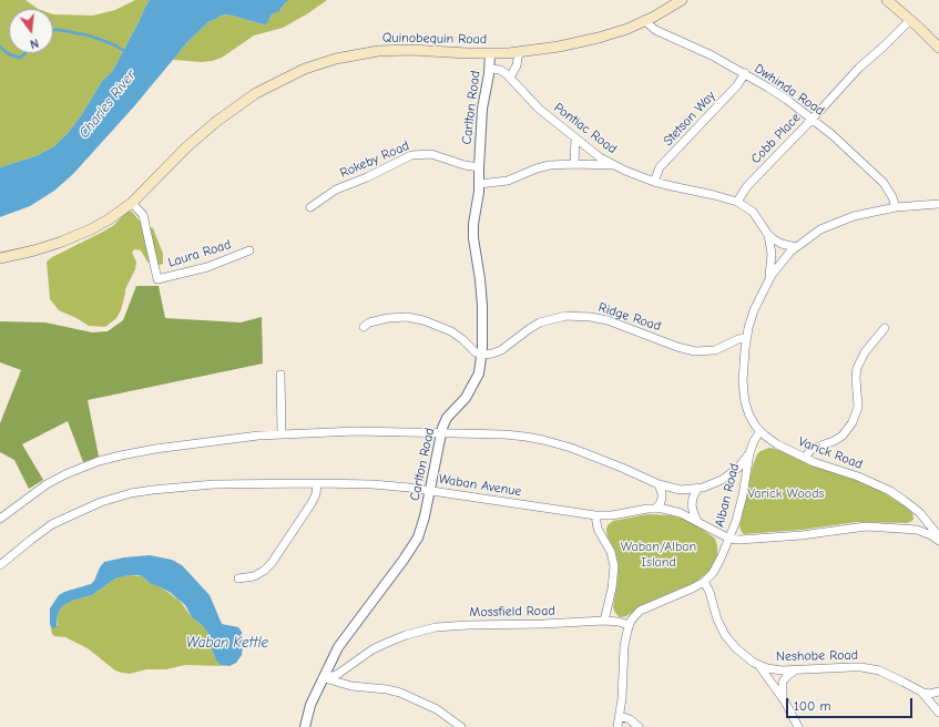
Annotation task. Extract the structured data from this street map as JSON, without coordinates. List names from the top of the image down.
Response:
{
  "streets": {
    "main road": ["Quinobequin Road"],
    "street": [
      "Dwhinda Road",
      "Carlton Road",
      "Stetson Way",
      "Pontiac Road",
      "Cobb Place",
      "Rokeby Road",
      "Laura Road",
      "Ridge Road",
      "Varick Road",
      "Waban Avenue",
      "Alban Road",
      "Mossfield Road",
      "Neshobe Road"
    ]
  },
  "crossings": [
    ["Quinobequin Road", "Dwhinda Road"],
    ["Quinobequin Road", "Carlton Road"],
    ["Quinobequin Road", "Laura Road"],
    ["Dwhinda Road", "Stetson Way"],
    ["Dwhinda Road", "Cobb Place"],
    ["Dwhinda Road", "Varick Road"],
    ["Carlton Road", "Pontiac Road"],
    ["Carlton Road", "Rokeby Road"],
    ["Carlton Road", "Ridge Road"],
    ["Carlton Road", "Waban Avenue"],
    ["Carlton Road", "Mossfield Road"],
    ["Stetson Way", "Pontiac Road"],
    ["Pontiac Road", "Cobb Place"],
    ["Pontiac Road", "Varick Road"],
    ["Ridge Road", "Varick Road"],
    ["Varick Road", "Alban Road"],
    ["Waban Avenue", "Alban Road"],
    ["Alban Road", "Mossfield Road"],
    ["Alban Road", "Neshobe Road"]
  ],
  "water": ["Charles River", "Waban Kettle"],
  "parks": ["Varick Woods", "Waban/Alban Island"],
  "scale_bar": "100 m",
  "north": "bottom"
}
